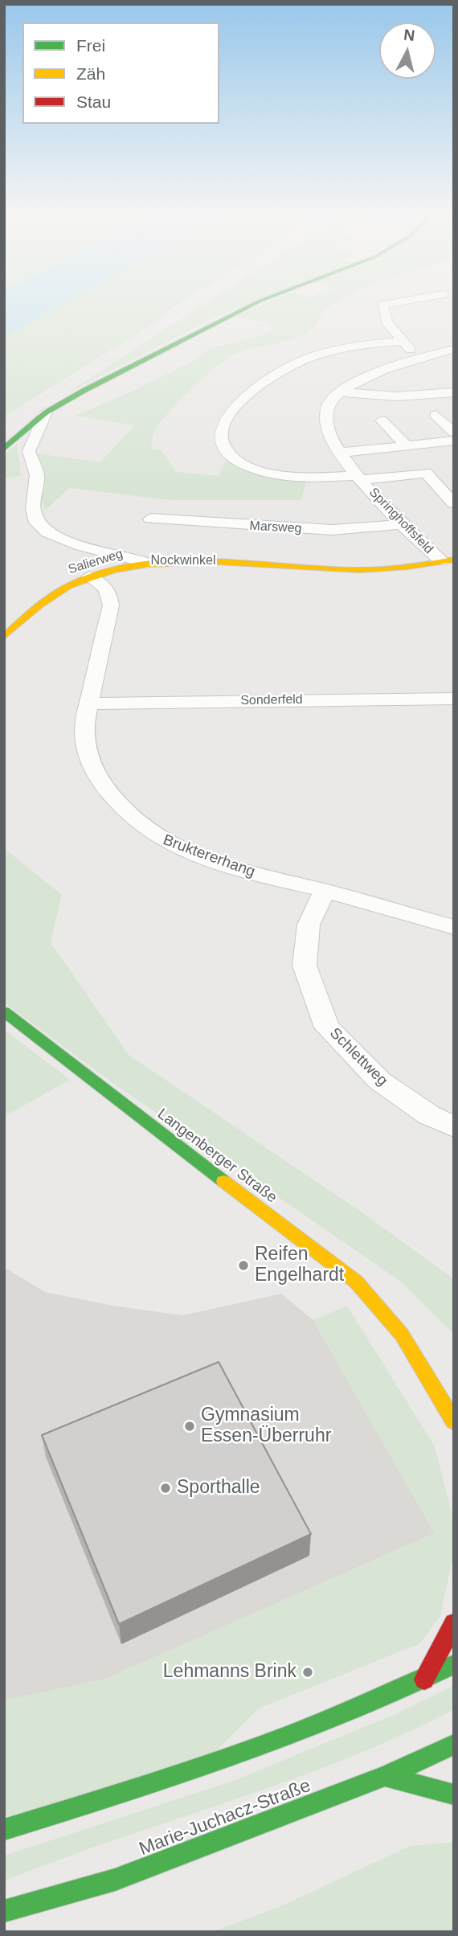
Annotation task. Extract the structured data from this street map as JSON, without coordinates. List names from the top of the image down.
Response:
{
  "streets": {
    "main road": [
      "Nockwinkel",
      "Salierweg",
      "Langenberger Straße",
      "Marie-Juchacz-Straße"
    ],
    "street": [
      "Springhoffsfeld",
      "Marsweg",
      "Sonderfeld",
      "Bruktererhang",
      "Schlettweg"
    ]
  },
  "crossings": [
    ["Springhoffsfeld", "Marsweg"],
    ["Springhoffsfeld", "Nockwinkel"],
    ["Nockwinkel", "Salierweg"],
    ["Salierweg", "Bruktererhang"],
    ["Sonderfeld", "Bruktererhang"],
    ["Bruktererhang", "Schlettweg"]
  ],
  "places": [
    "Reifen Engelhardt",
    "Gymnasium Essen-Überruhr",
    "Sporthalle",
    "Lehmanns Brink"
  ],
  "legend": ["Frei", "Zäh", "Stau"],
  "north": "top"
}
